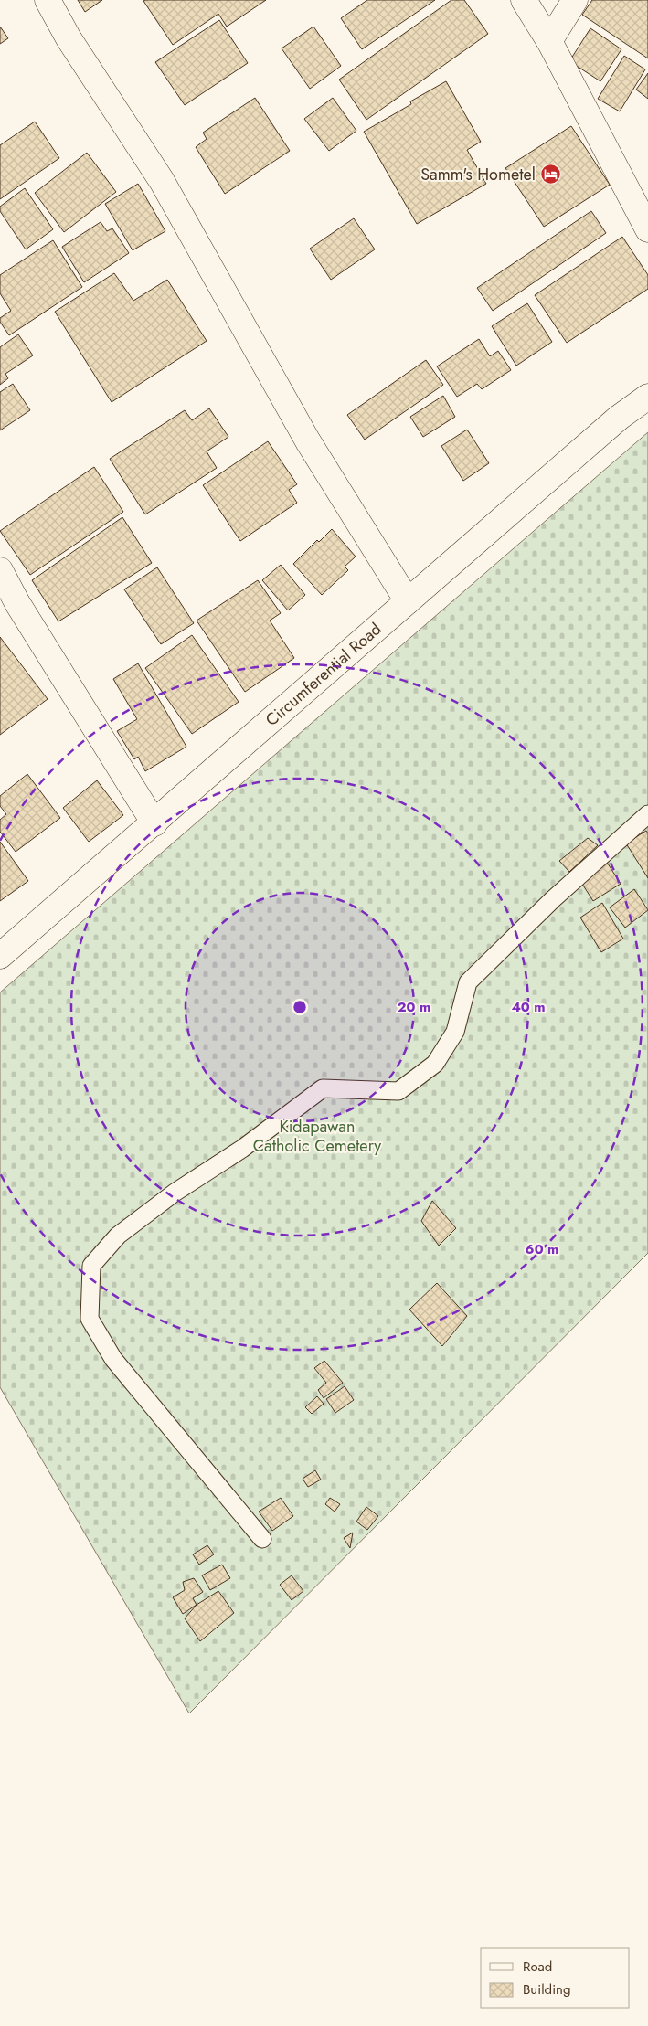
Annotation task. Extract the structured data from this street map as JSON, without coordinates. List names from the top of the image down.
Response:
{
  "streets": {
    "street": ["Circumferential Road"]
  },
  "parks": ["Kidapawan Catholic Cemetery"],
  "places": {
    "hotel": ["Samm's Hometel"]
  },
  "legend": ["Road", "Building"],
  "rings": ["20 m", "40 m", "60 m"]
}
